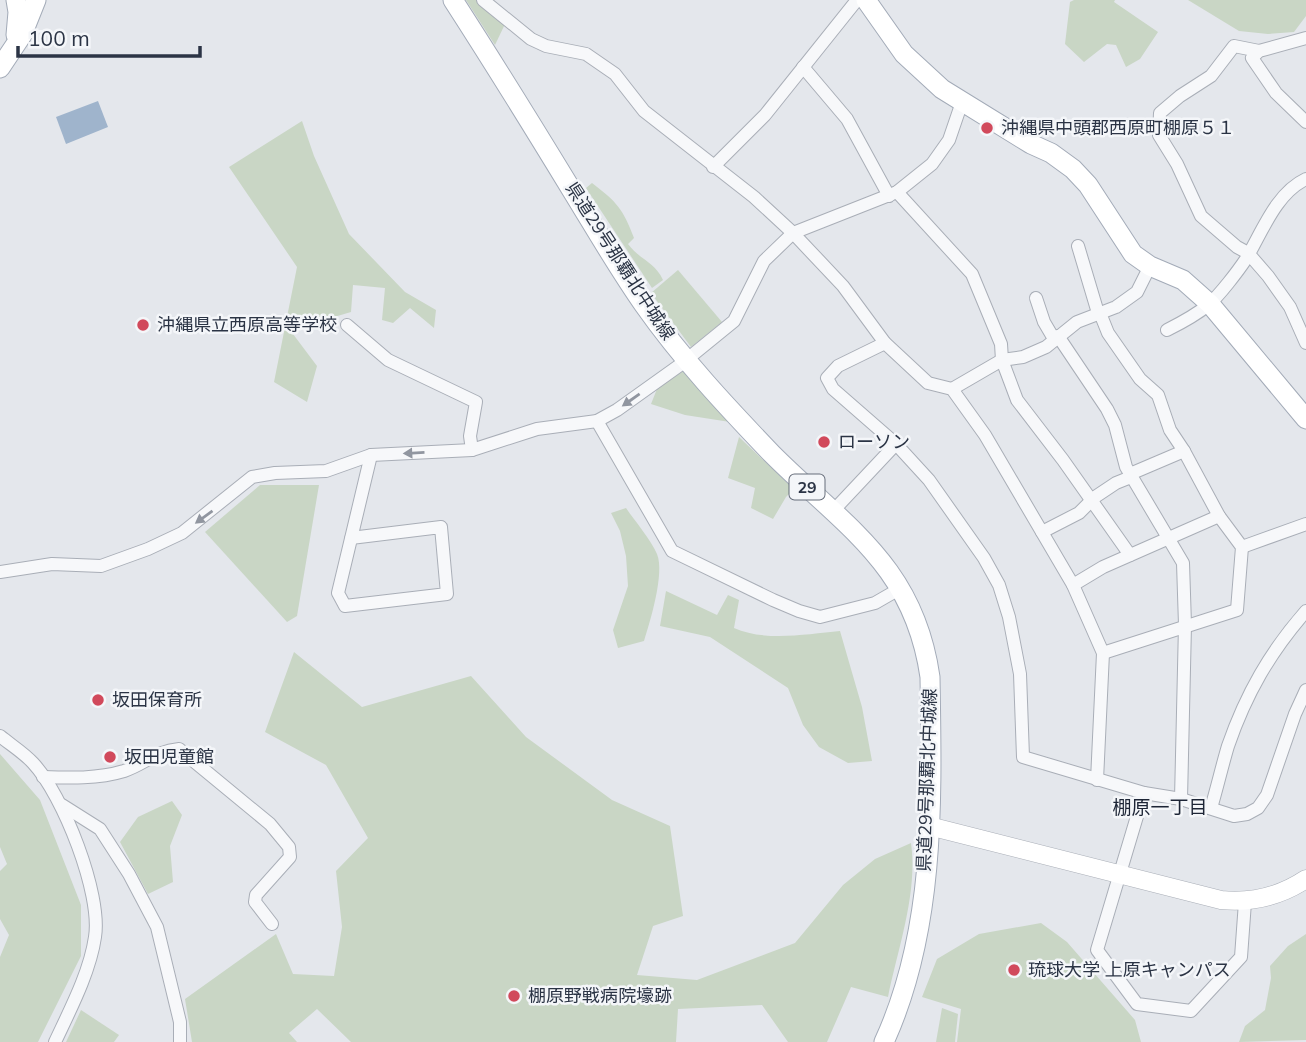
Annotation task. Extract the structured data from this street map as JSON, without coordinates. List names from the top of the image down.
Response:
{
  "streets": {
    "main road": ["県道29号那覇北中城線", "29"]
  },
  "districts": ["棚原一丁目"],
  "places": [
    "沖縄県中頭郡西原町棚原５１",
    "沖縄県立西原高等学校",
    "ローソン",
    "坂田保育所",
    "坂田児童館",
    "琉球大学 上原キャンパス",
    "棚原野戦病院壕跡"
  ],
  "scale_bar": "100 m"
}
